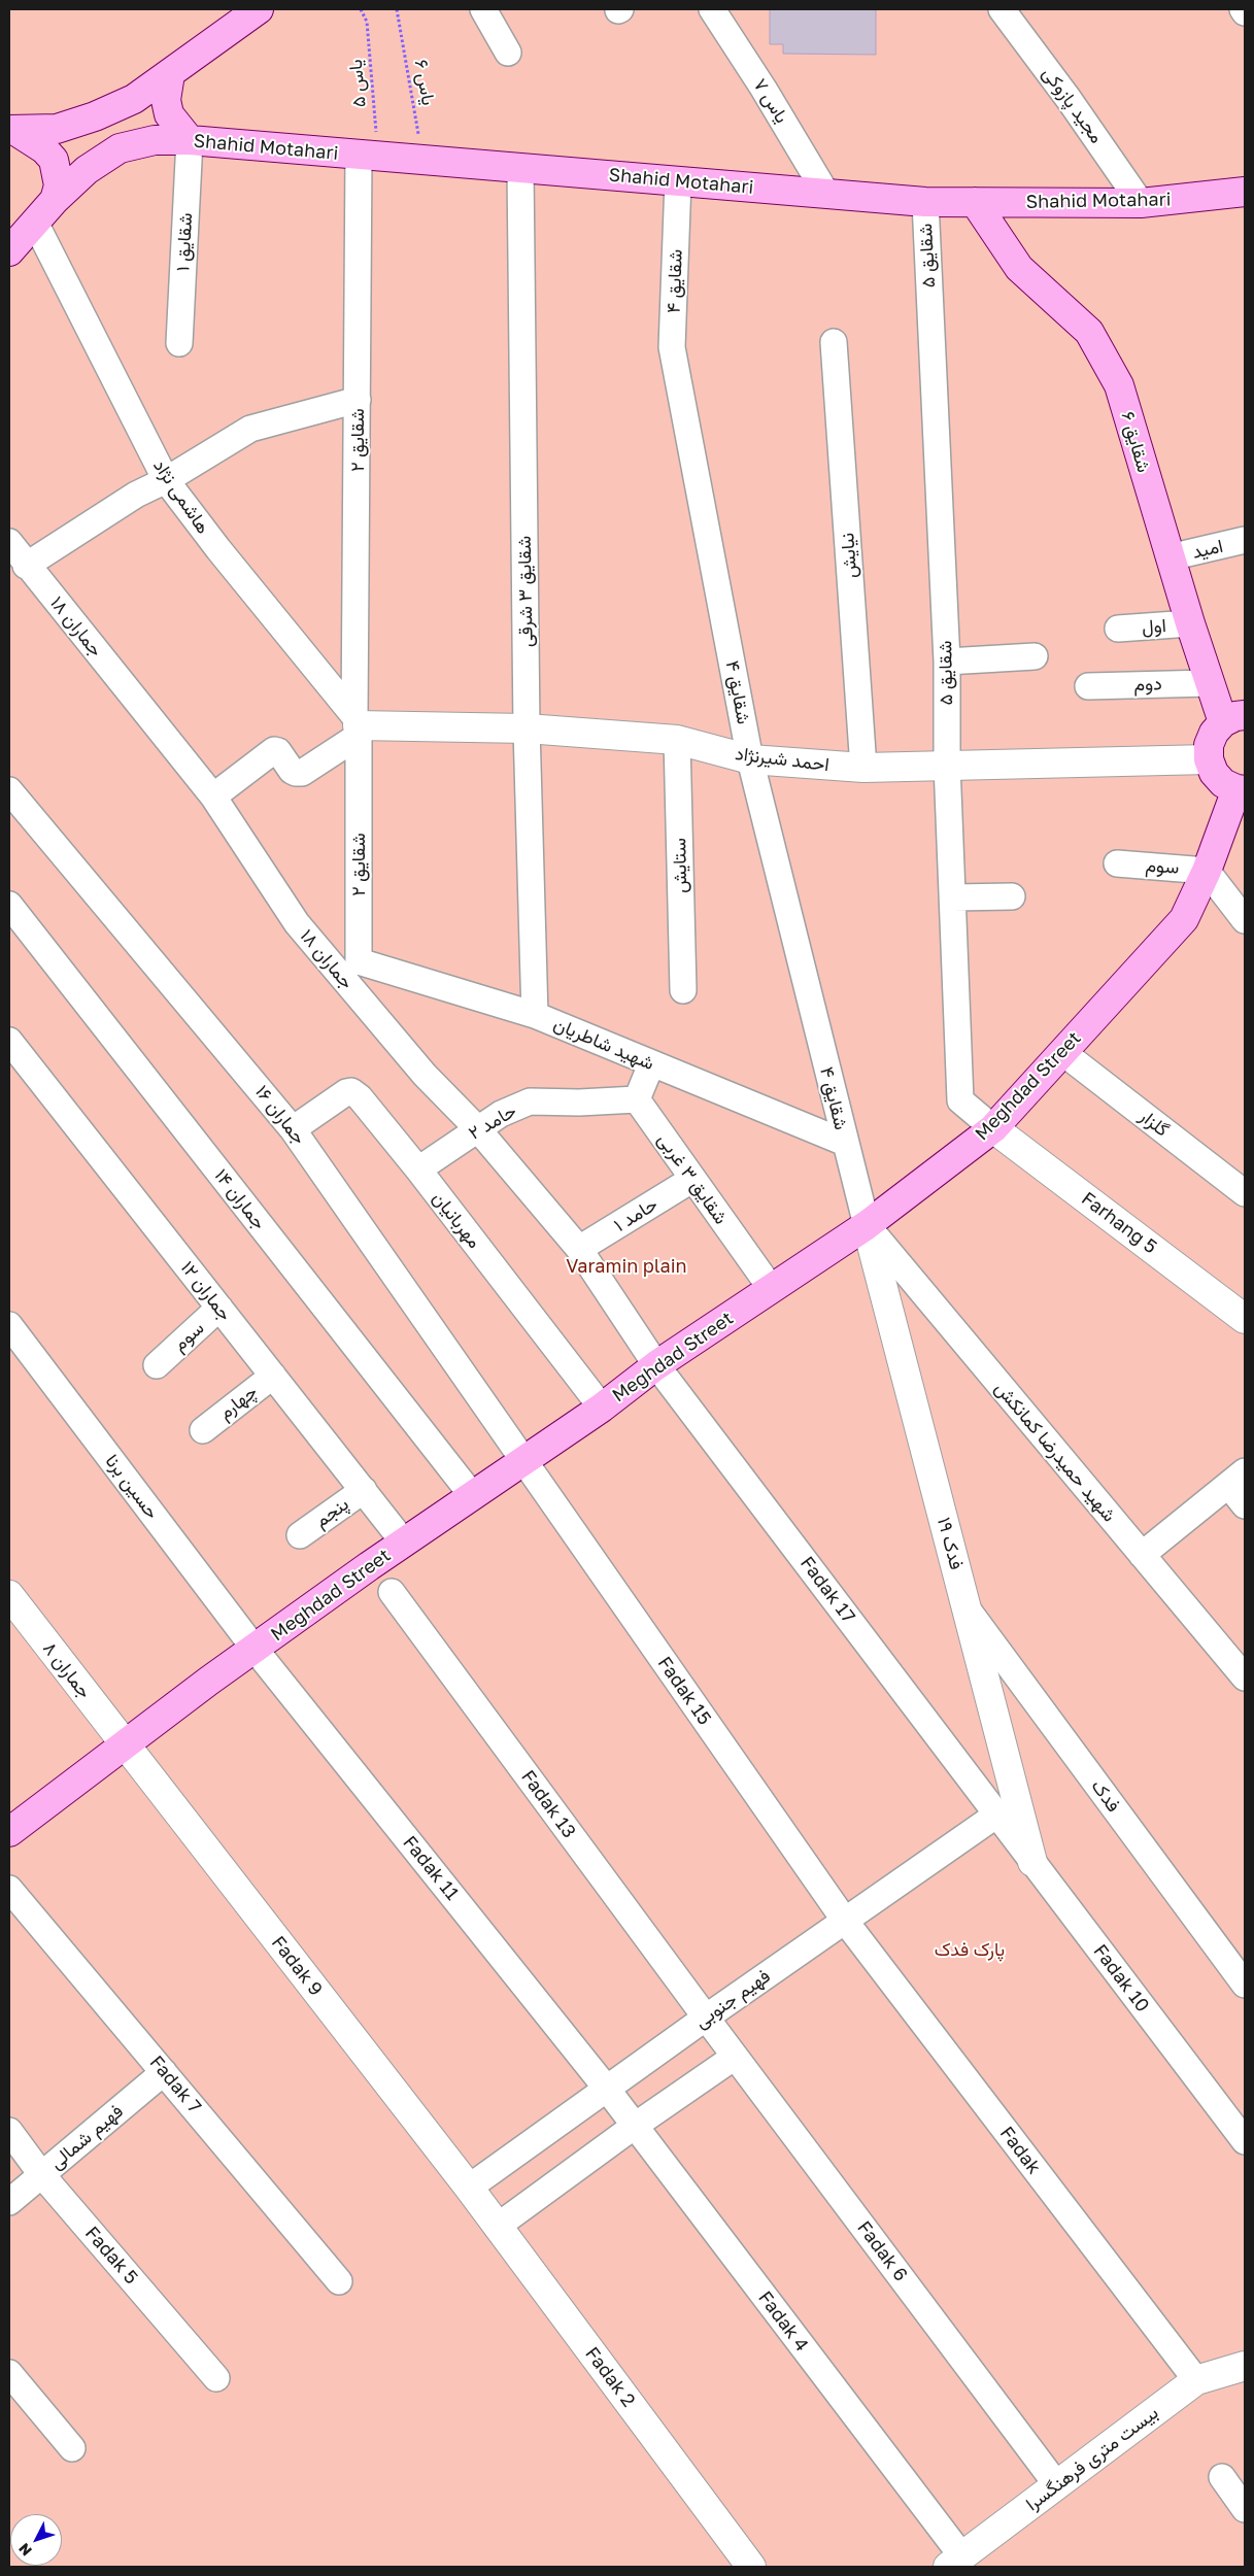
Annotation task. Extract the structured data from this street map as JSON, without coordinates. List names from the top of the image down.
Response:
{
  "streets": {
    "main road": ["Shahid Motahari", "شقایق ۶", "Meghdad Street"],
    "street": [
      "یاس ۷",
      "مجید پازوکی",
      "شقایق ۱",
      "شقایق ۵",
      "شقایق ۴",
      "شقایق ۲",
      "هاشمی نژاد",
      "امید",
      "نیایش",
      "شقایق ۳ شرقی",
      "جماران ۱۸",
      "اول",
      "دوم",
      "احمد شیرنژاد",
      "ستایش",
      "سوم",
      "شهید شاطریان",
      "جماران ۱۶",
      "حامد ۲",
      "گلزار",
      "شقایق ۳ غربی",
      "جماران ۱۴",
      "حامد ۱",
      "مهربانیان",
      "Farhang 5",
      "جماران ۱۲",
      "چهارم",
      "شهید حمیدرضا کمانکش",
      "حسین برنا",
      "پنجم",
      "فدک ۱۹",
      "Fadak 17",
      "جماران ۸",
      "Fadak 15",
      "فدک",
      "Fadak 13",
      "Fadak 11",
      "Fadak 9",
      "Fadak 10",
      "فهیم جنوبی",
      "Fadak 7",
      "فهیم شمالی",
      "Fadak",
      "Fadak 6",
      "Fadak 5",
      "Fadak 4",
      "Fadak 2",
      "بیست متری فرهنگسرا"
    ],
    "path": ["یاس ۶", "یاس ۵"]
  },
  "crossings": [
    ["یاس ۶", "Shahid Motahari"],
    ["یاس ۵", "Shahid Motahari"],
    ["یاس ۵", "شقایق ۲"],
    ["یاس ۷", "Shahid Motahari"],
    ["مجید پازوکی", "Shahid Motahari"],
    ["Shahid Motahari", "شقایق ۱"],
    ["Shahid Motahari", "شقایق ۵"],
    ["Shahid Motahari", "شقایق ۴"],
    ["Shahid Motahari", "شقایق ۲"],
    ["Shahid Motahari", "شقایق ۶"],
    ["Shahid Motahari", "شقایق ۳ شرقی"],
    ["شقایق ۵", "احمد شیرنژاد"],
    ["شقایق ۵", "Meghdad Street"],
    ["شقایق ۵", "Farhang 5"],
    ["شقایق ۴", "احمد شیرنژاد"],
    ["شقایق ۴", "شهید شاطریان"],
    ["شقایق ۴", "Meghdad Street"],
    ["شقایق ۴", "شهید حمیدرضا کمانکش"],
    ["شقایق ۴", "فدک ۱۹"],
    ["شقایق ۲", "هاشمی نژاد"],
    ["شقایق ۲", "جماران ۱۸"],
    ["شقایق ۲", "احمد شیرنژاد"],
    ["شقایق ۲", "شهید شاطریان"],
    ["شقایق ۶", "امید"],
    ["شقایق ۶", "اول"],
    ["شقایق ۶", "دوم"],
    ["هاشمی نژاد", "احمد شیرنژاد"],
    ["نیایش", "احمد شیرنژاد"],
    ["شقایق ۳ شرقی", "احمد شیرنژاد"],
    ["شقایق ۳ شرقی", "شهید شاطریان"],
    ["جماران ۱۸", "شهید شاطریان"],
    ["جماران ۱۸", "Meghdad Street"],
    ["جماران ۱۸", "حامد ۲"],
    ["جماران ۱۸", "حامد ۱"],
    ["جماران ۱۸", "Fadak 17"],
    ["احمد شیرنژاد", "ستایش"],
    ["سوم", "Meghdad Street"],
    ["سوم", "جماران ۱۲"],
    ["Meghdad Street", "جماران ۱۶"],
    ["Meghdad Street", "گلزار"],
    ["Meghdad Street", "شقایق ۳ غربی"],
    ["Meghdad Street", "جماران ۱۴"],
    ["Meghdad Street", "مهربانیان"],
    ["Meghdad Street", "Farhang 5"],
    ["Meghdad Street", "جماران ۱۲"],
    ["Meghdad Street", "شهید حمیدرضا کمانکش"],
    ["Meghdad Street", "حسین برنا"],
    ["Meghdad Street", "فدک ۱۹"],
    ["Meghdad Street", "Fadak 17"],
    ["Meghdad Street", "جماران ۸"],
    ["Meghdad Street", "Fadak 15"],
    ["Meghdad Street", "Fadak 11"],
    ["Meghdad Street", "Fadak 9"],
    ["جماران ۱۶", "مهربانیان"],
    ["جماران ۱۶", "Fadak 15"],
    ["حامد ۲", "شقایق ۳ غربی"],
    ["حامد ۲", "مهربانیان"],
    ["شقایق ۳ غربی", "حامد ۱"],
    ["جماران ۱۲", "چهارم"],
    ["جماران ۱۲", "پنجم"],
    ["شهید حمیدرضا کمانکش", "فدک ۱۹"],
    ["حسین برنا", "Fadak 11"],
    ["فدک ۱۹", "فدک"],
    ["فدک ۱۹", "Fadak 10"],
    ["Fadak 17", "Fadak 10"],
    ["Fadak 17", "فهیم جنوبی"],
    ["جماران ۸", "Fadak 9"],
    ["Fadak 15", "فهیم جنوبی"],
    ["Fadak 15", "Fadak"],
    ["Fadak 13", "فهیم جنوبی"],
    ["Fadak 13", "Fadak 6"],
    ["Fadak 11", "فهیم جنوبی"],
    ["Fadak 11", "Fadak 4"],
    ["Fadak 9", "فهیم جنوبی"],
    ["Fadak 9", "Fadak 2"],
    ["Fadak 10", "فهیم جنوبی"],
    ["فهیم جنوبی", "Fadak"],
    ["فهیم جنوبی", "Fadak 6"],
    ["فهیم جنوبی", "Fadak 4"],
    ["فهیم جنوبی", "Fadak 2"],
    ["Fadak 7", "فهیم شمالی"],
    ["فهیم شمالی", "Fadak 5"],
    ["Fadak", "بیست متری فرهنگسرا"],
    ["Fadak 6", "بیست متری فرهنگسرا"],
    ["Fadak 4", "بیست متری فرهنگسرا"]
  ],
  "parks": ["Varamin plain", "پارک فدک"],
  "north": "bottom left"
}
